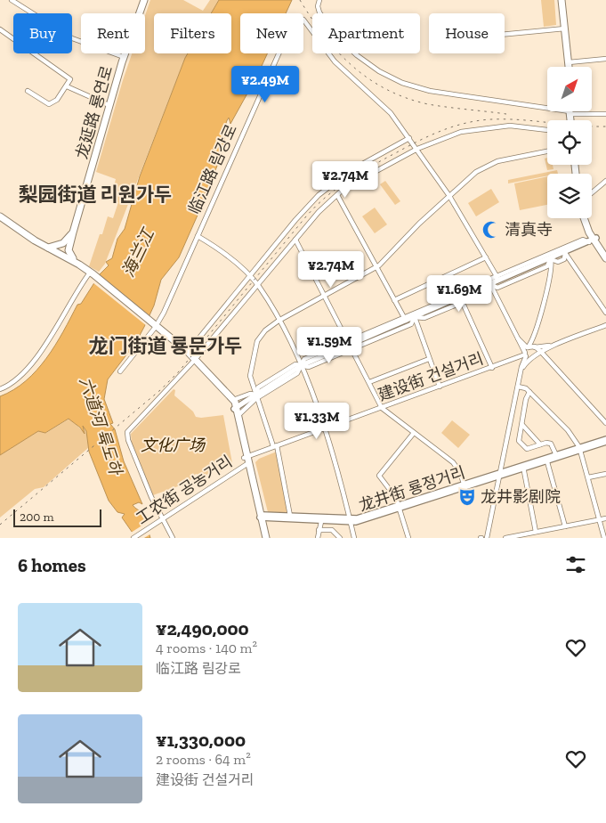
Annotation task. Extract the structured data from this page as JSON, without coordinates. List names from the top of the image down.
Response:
{
  "streets": {
    "highway": ["龙延路 룡연로"],
    "main road": ["龙井街 룡정거리"],
    "street": ["临江路 림강로", "建设街 건설거리", "工农街 공농거리"]
  },
  "crossings": [
    ["建设街 건설거리", "工农街 공농거리"]
  ],
  "districts": ["梨园街道 리원가두", "龙门街道 룡문가두"],
  "water": ["海兰江", "六道河 륙도하"],
  "parks": ["文化广场"],
  "places": {
    "mosque": ["清真寺"],
    "theatre": ["龙井影剧院"]
  },
  "scale_bar": "200 m",
  "north": "top right",
  "page": {
    "chip": [
      "Buy",
      "Rent",
      "Filters",
      "New",
      "Apartment",
      "House"
    ],
    "price": [
      "¥2.49M",
      "¥2.74M",
      "¥2.74M",
      "¥1.69M",
      "¥1.59M",
      "¥1.33M"
    ],
    "scale": "200 m",
    "heading": "6 homes",
    "list": [
      {
        "name": "¥2,490,000",
        "note": "4 rooms · 140 m² · 临江路 림강로"
      },
      {
        "name": "¥1,330,000",
        "note": "2 rooms · 64 m² · 建设街 건설거리"
      }
    ]
  }
}
